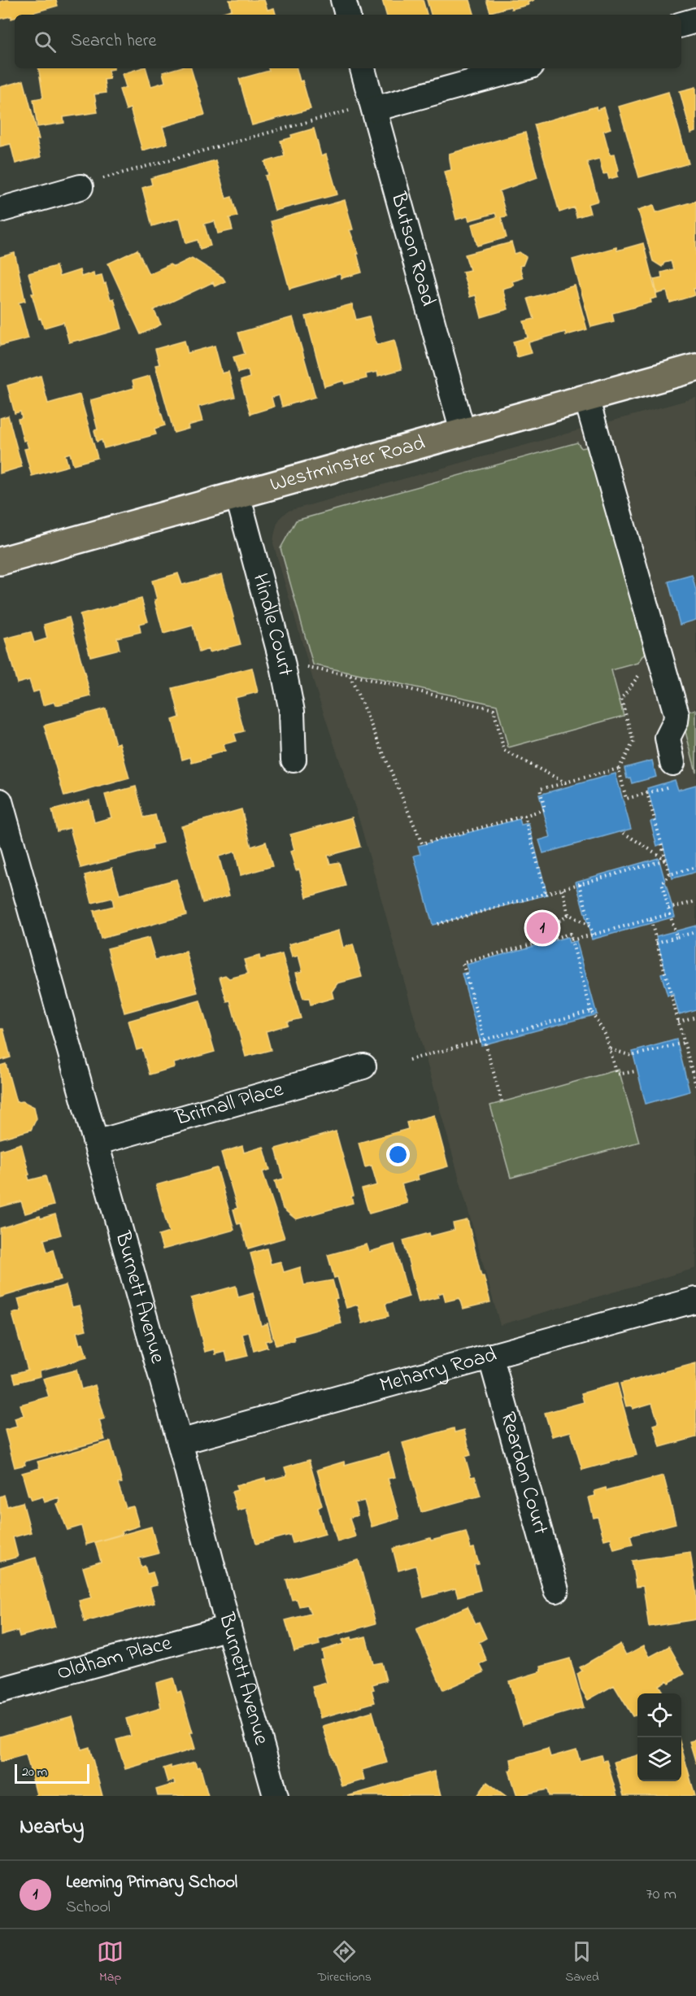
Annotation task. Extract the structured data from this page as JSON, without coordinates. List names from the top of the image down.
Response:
{
  "streets": {
    "main road": ["Westminster Road"],
    "street": [
      "Butson Road",
      "Hindle Court",
      "Britnall Place",
      "Burnett Avenue",
      "Meharry Road",
      "Reardon Court",
      "Oldham Place"
    ]
  },
  "crossings": [
    ["Butson Road", "Westminster Road"],
    ["Westminster Road", "Hindle Court"],
    ["Britnall Place", "Burnett Avenue"],
    ["Burnett Avenue", "Meharry Road"],
    ["Burnett Avenue", "Oldham Place"],
    ["Meharry Road", "Reardon Court"]
  ],
  "scale_bar": "20 m",
  "page": {
    "search": "Search here",
    "pins": "1",
    "scale": "20 m",
    "heading": "Nearby",
    "list": [
      {
        "mark": "1",
        "name": "Leeming Primary School",
        "note": "School",
        "value": "70 m"
      }
    ],
    "nav": ["Map", "Directions", "Saved"]
  }
}
